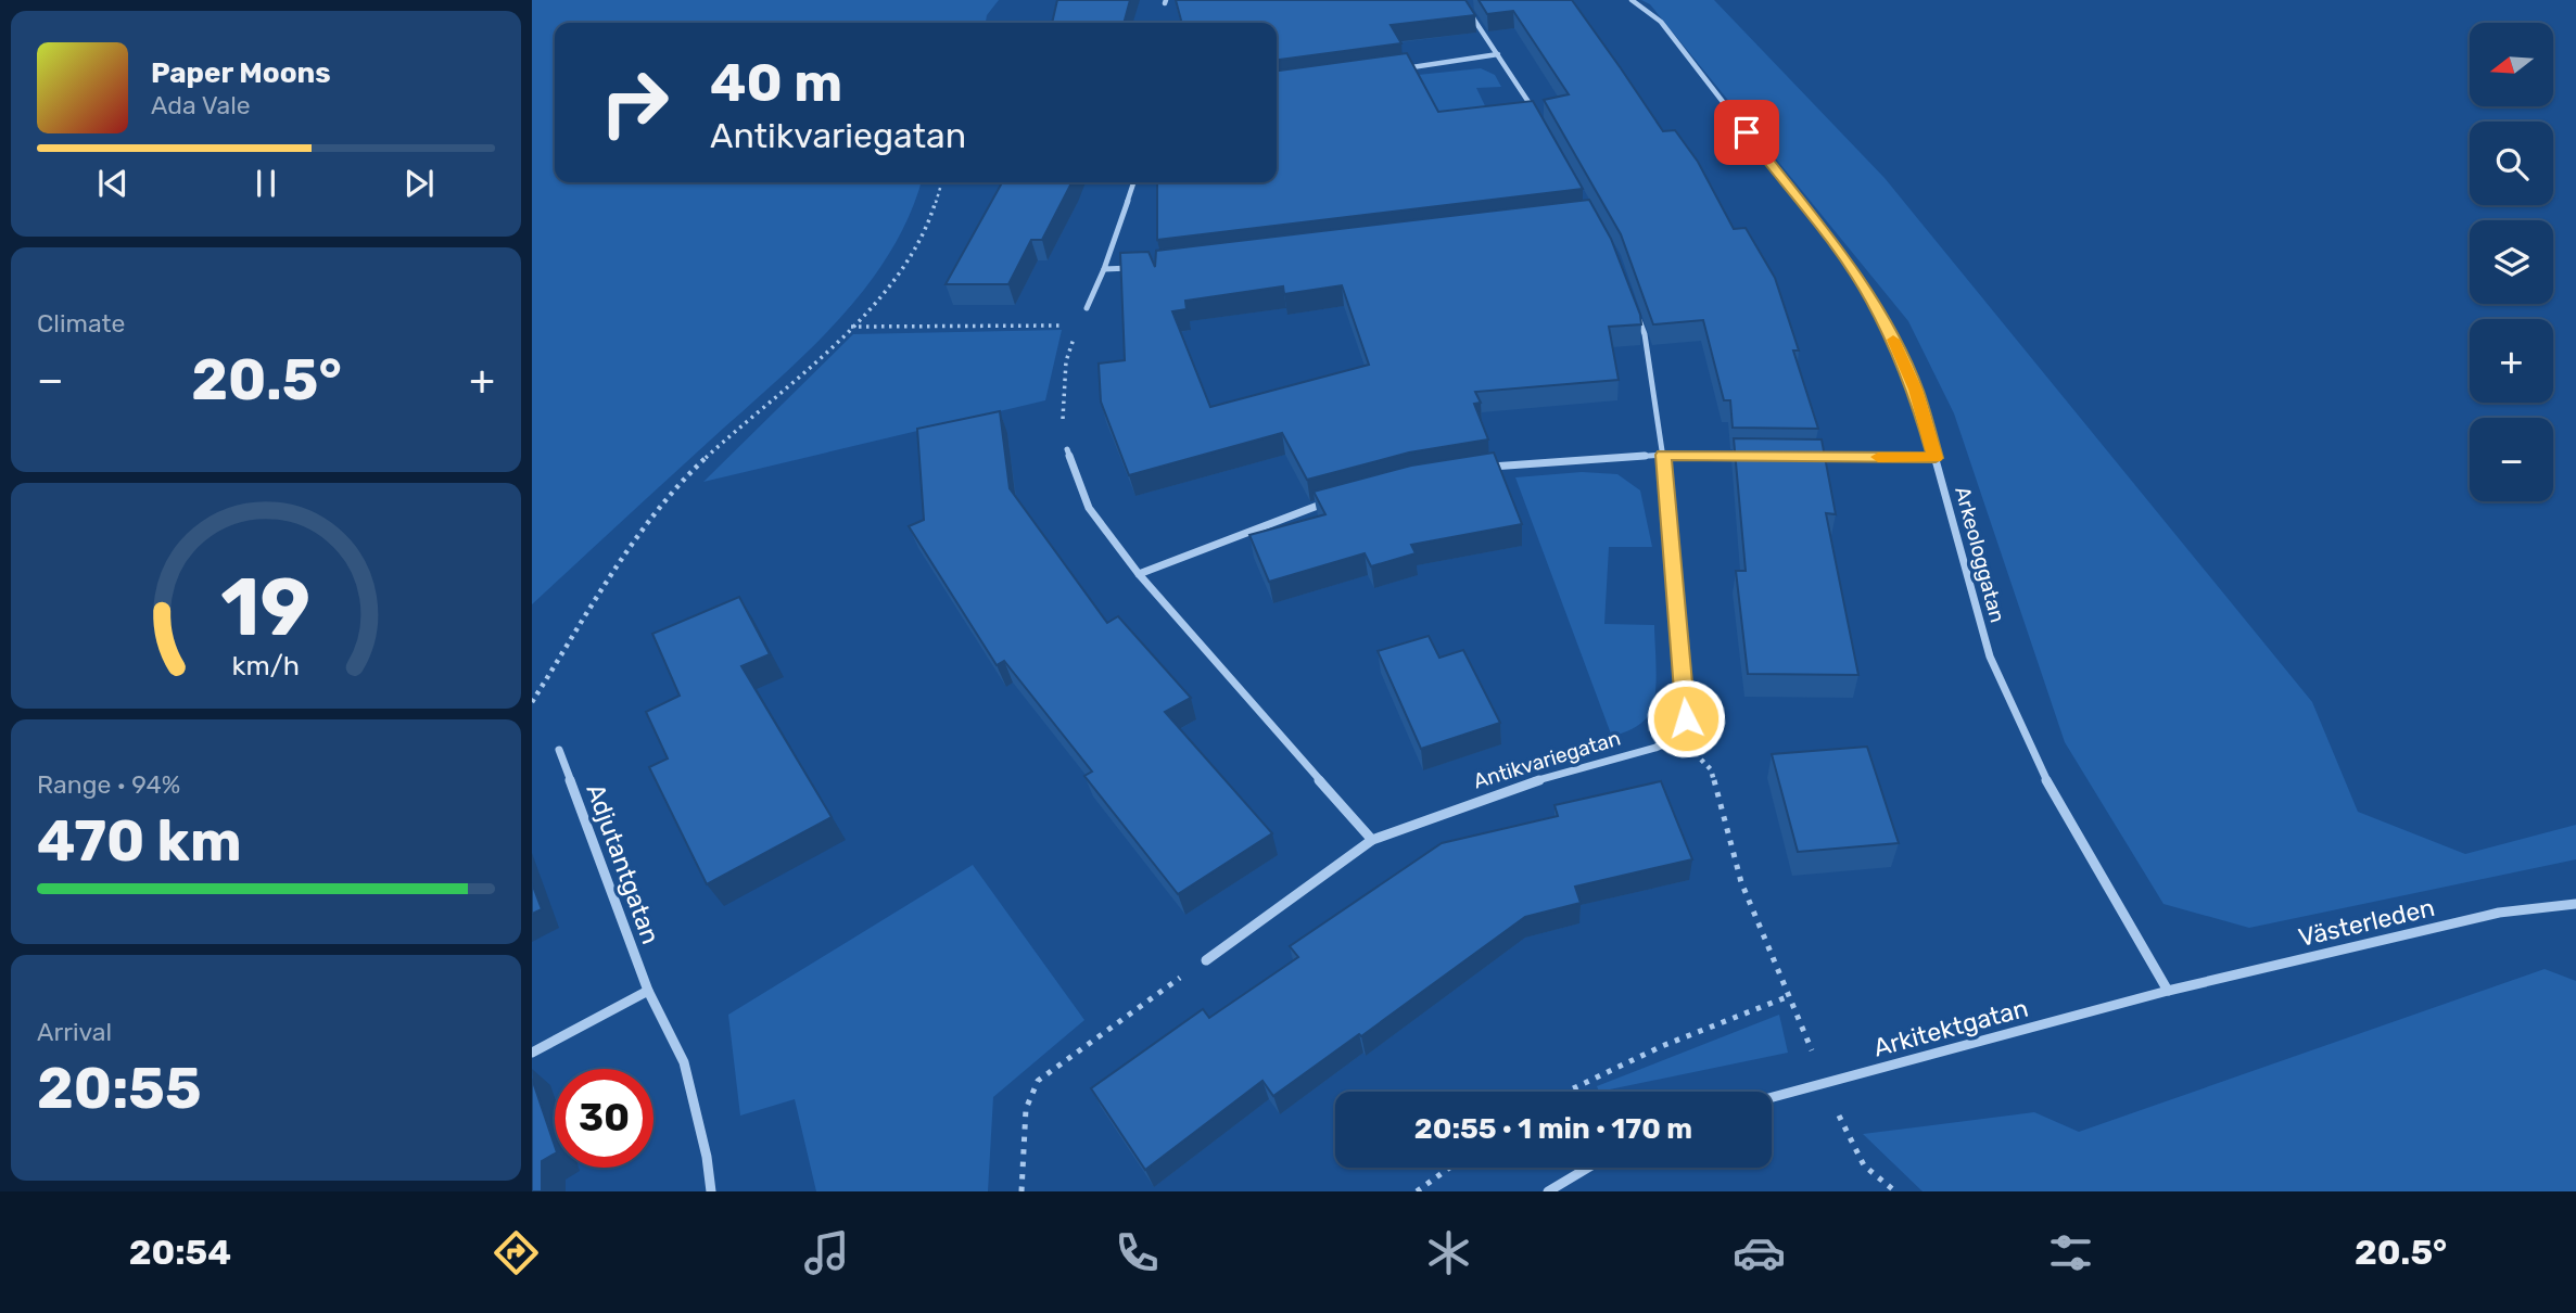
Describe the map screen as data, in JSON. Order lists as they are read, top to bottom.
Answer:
{
  "streets": {
    "street": [
      "Arkeologgatan",
      "Antikvariegatan",
      "Adjutantgatan",
      "Västerleden",
      "Arkitektgatan"
    ]
  },
  "crossings": [
    ["Arkeologgatan", "Västerleden"],
    ["Arkeologgatan", "Arkitektgatan"],
    ["Västerleden", "Arkitektgatan"]
  ],
  "north": "left",
  "page": {
    "map_buttons": ["+", "−"],
    "turn": ["40 m", "Antikvariegatan"],
    "song": ["Paper Moons", "Ada Vale"],
    "tile": [
      "Climate",
      ["Range · 94%", "470 km"],
      ["Arrival", "20:55"]
    ],
    "heat": ["−", "20.5°", "+"],
    "limit": "30",
    "trip": "20:55 · 1 min · 170 m",
    "tabs": ["20:54", "20.5°"],
    "gauge": ["19", "km/h"]
  }
}
